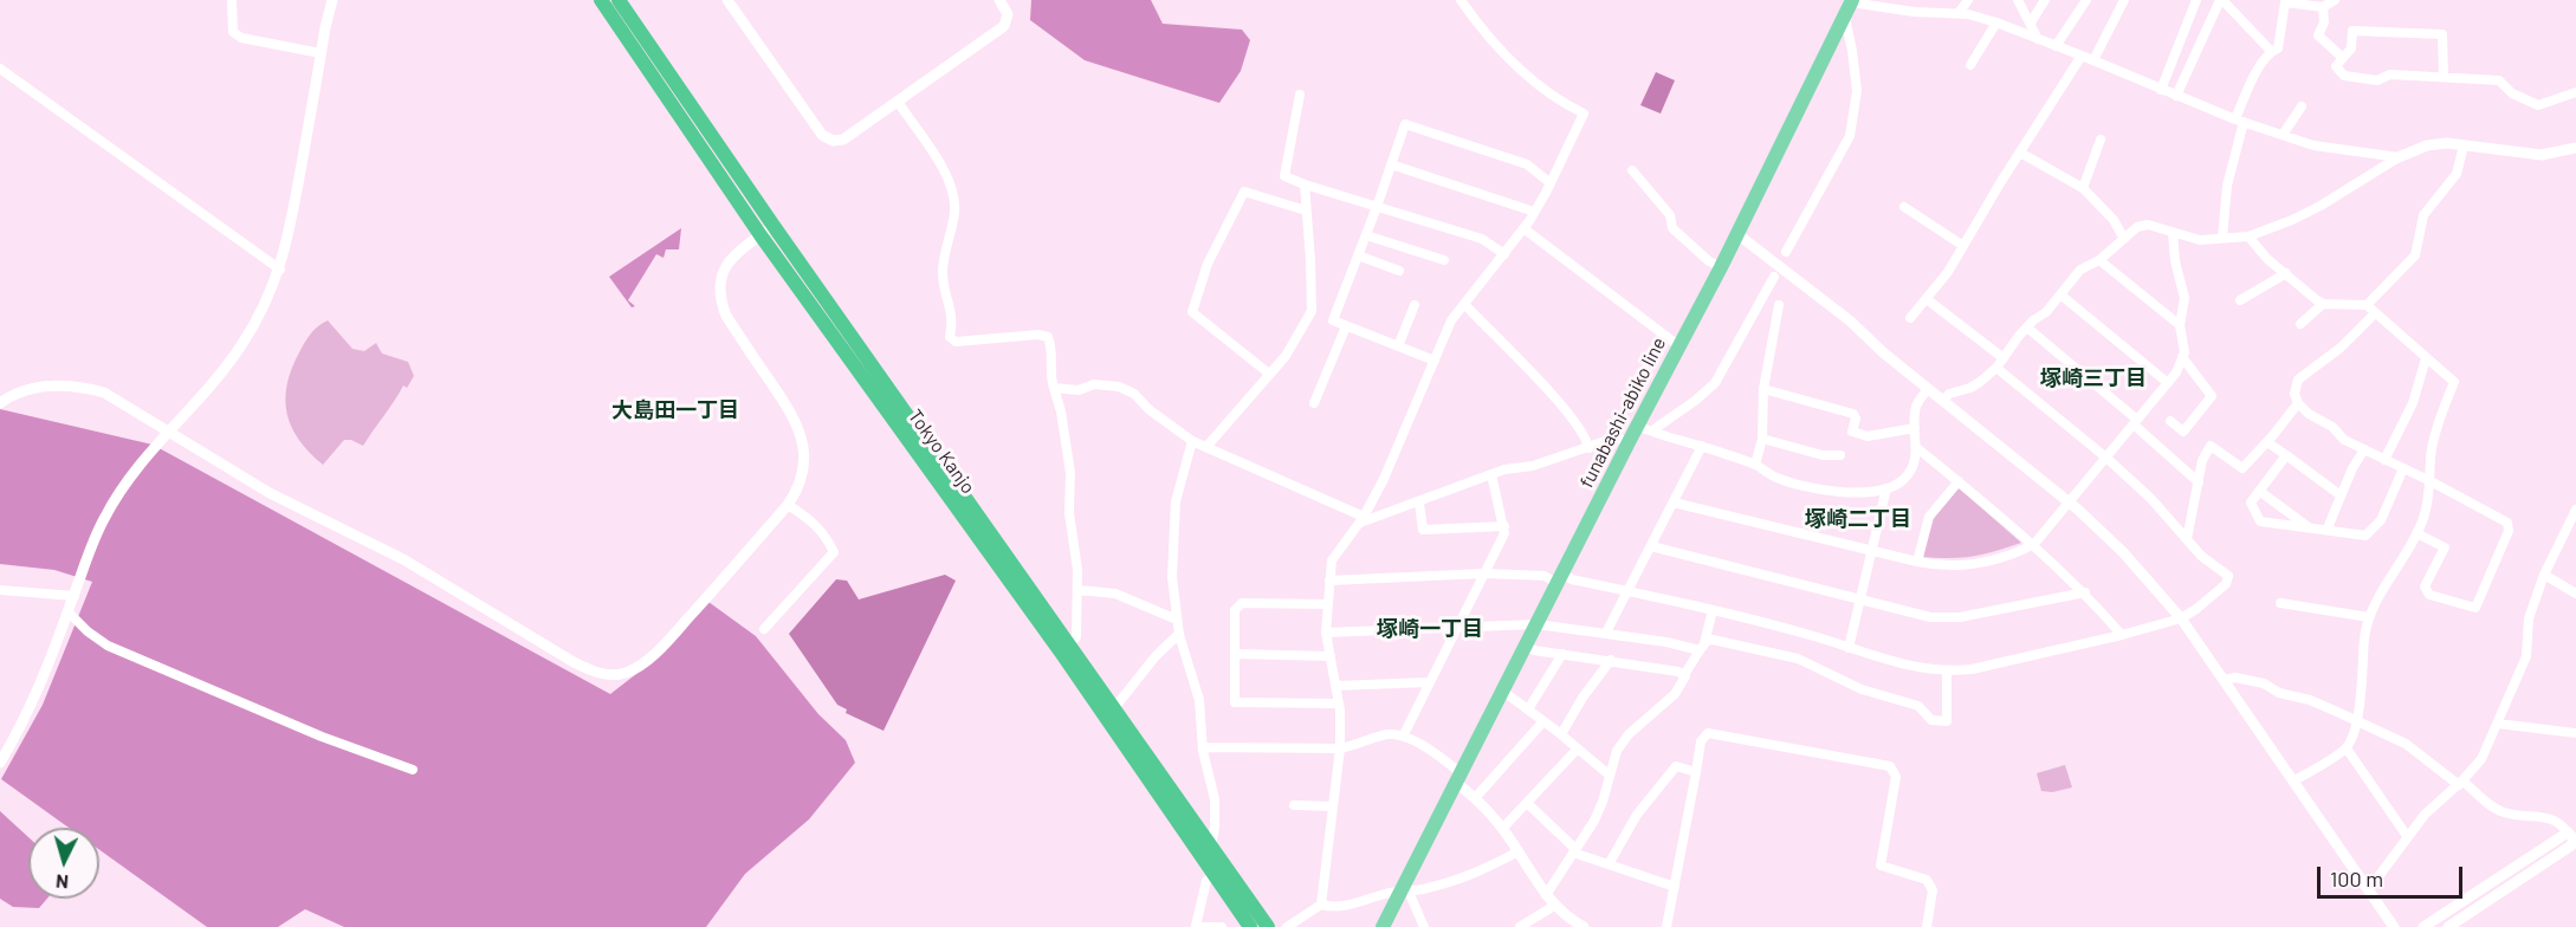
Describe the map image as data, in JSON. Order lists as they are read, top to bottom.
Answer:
{
  "streets": {
    "highway": ["Tokyo Kanjo"],
    "main road": ["funabashi-abiko line"]
  },
  "districts": [
    "塚崎三丁目",
    "大島田一丁目",
    "塚崎二丁目",
    "塚崎一丁目"
  ],
  "scale_bar": "100 m",
  "north": "bottom"
}
